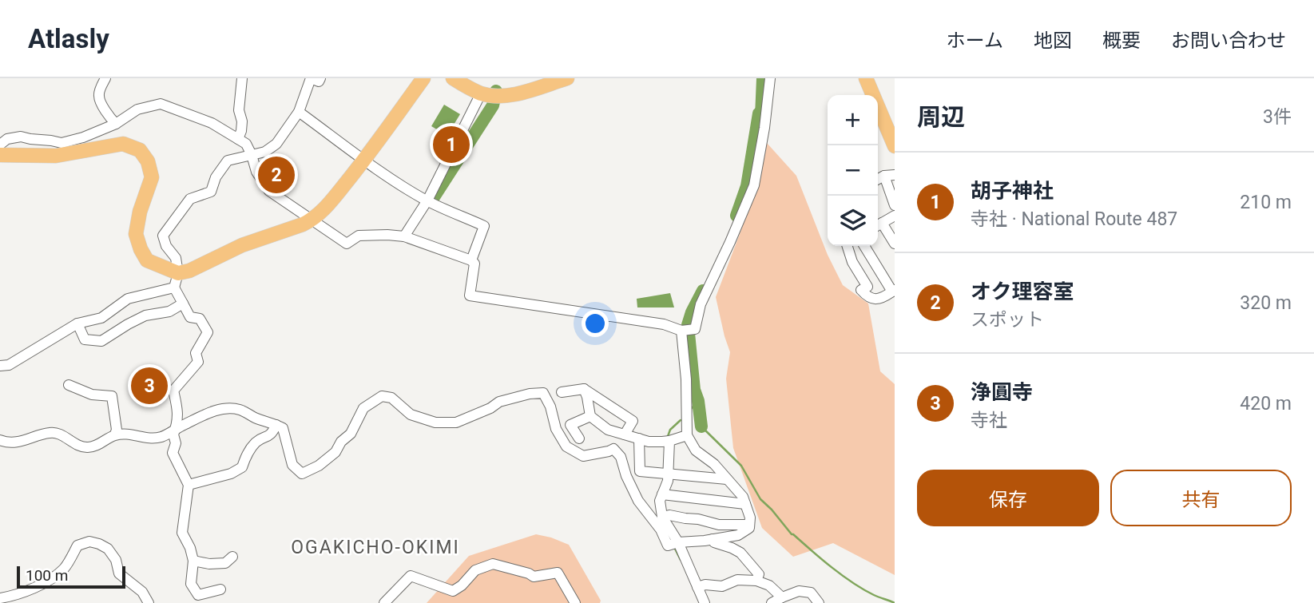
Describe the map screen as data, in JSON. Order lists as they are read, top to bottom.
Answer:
{
  "districts": ["OGAKICHO-OKIMI"],
  "scale_bar": "100 m",
  "page": {
    "header": "Atlasly",
    "nav": [
      "ホーム",
      "地図",
      "概要",
      "お問い合わせ"
    ],
    "heading": ["周辺", "3件"],
    "map_buttons": ["+", "−"],
    "pins": ["1", "2", "3"],
    "list": [
      {
        "mark": "1",
        "name": "胡子神社",
        "note": "寺社 · National Route 487",
        "value": "210 m"
      },
      {
        "mark": "2",
        "name": "オク理容室",
        "note": "スポット",
        "value": "320 m"
      },
      {
        "mark": "3",
        "name": "浄圓寺",
        "note": "寺社",
        "value": "420 m"
      }
    ],
    "buttons": ["保存", "共有"],
    "scale": "100 m"
  }
}
